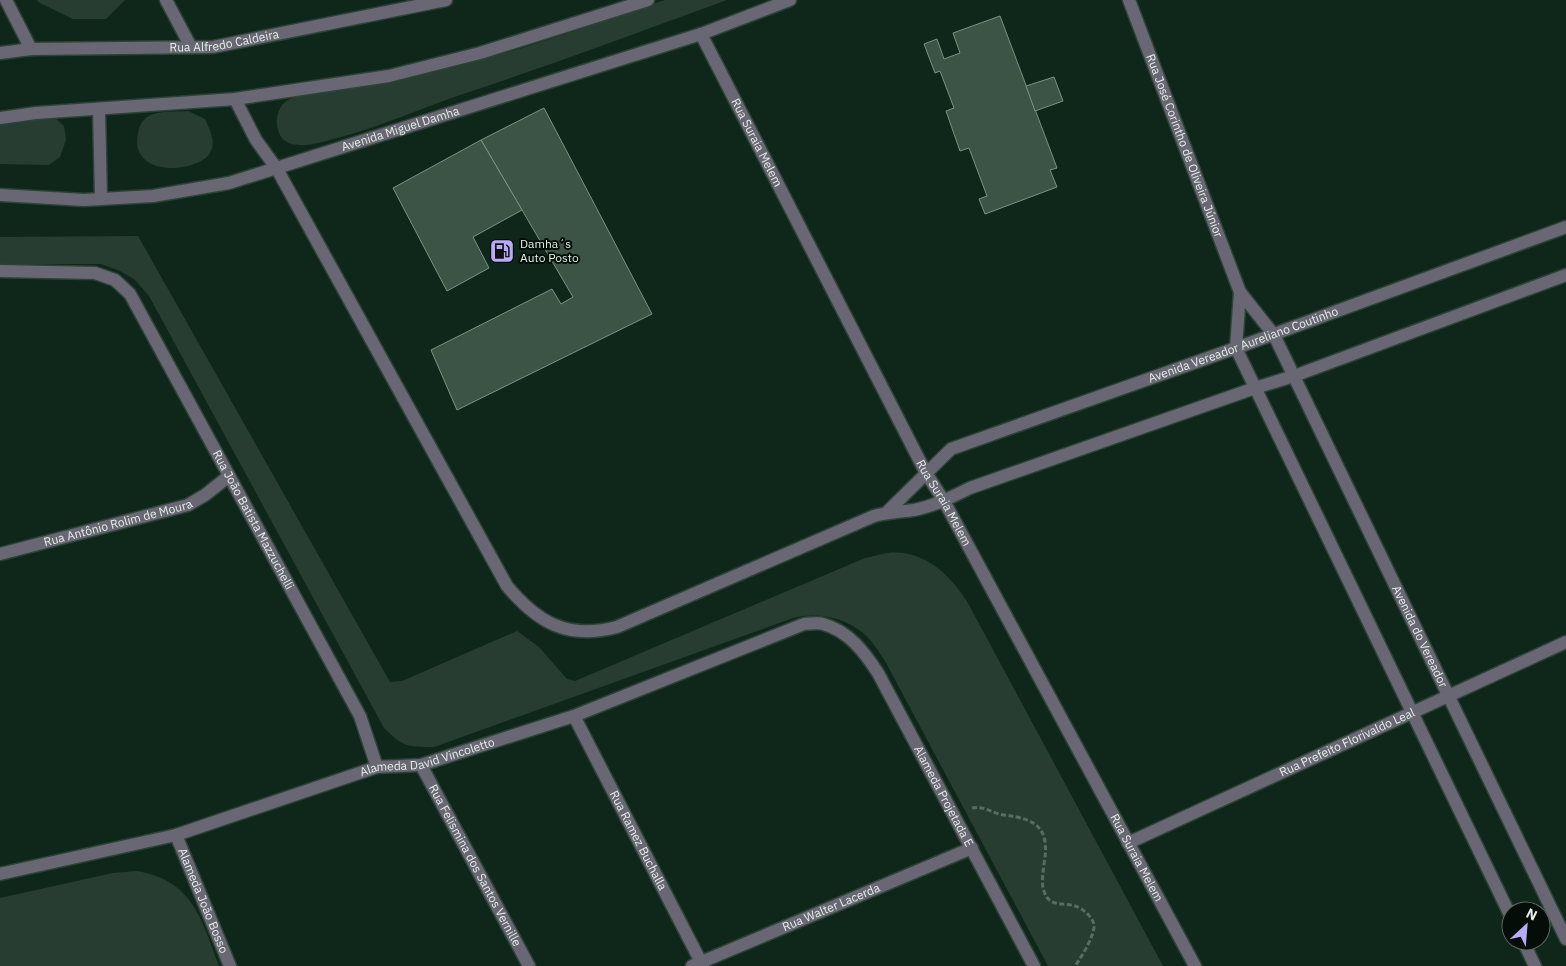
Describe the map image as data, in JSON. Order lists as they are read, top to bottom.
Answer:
{
  "streets": {
    "street": [
      "Rua Alfredo Caldeira",
      "Avenida Miguel Damha",
      "Rua Suraia Melem",
      "Rua José Corintho de Oliveira Júnior",
      "Avenida Vereador Aureliano Coutinho",
      "Rua João Batista Mazzuchelli",
      "Rua Antônio Rolim de Moura",
      "Avenida do Vereador",
      "Rua Prefeito Florivaldo Leal",
      "Alameda David Vincoletto",
      "Alameda Projetada E",
      "Rua Ramez Buchalla",
      "Rua Felismina dos Santos Vernille",
      "Alameda João Bosso",
      "Rua Walter Lacerda"
    ]
  },
  "crossings": [
    ["Avenida Miguel Damha", "Rua Suraia Melem"],
    ["Rua Suraia Melem", "Avenida Vereador Aureliano Coutinho"],
    ["Rua Suraia Melem", "Rua Prefeito Florivaldo Leal"],
    ["Rua José Corintho de Oliveira Júnior", "Avenida Vereador Aureliano Coutinho"],
    ["Rua José Corintho de Oliveira Júnior", "Avenida do Vereador"],
    ["Avenida Vereador Aureliano Coutinho", "Avenida do Vereador"],
    ["Rua João Batista Mazzuchelli", "Rua Antônio Rolim de Moura"],
    ["Rua João Batista Mazzuchelli", "Alameda David Vincoletto"],
    ["Avenida do Vereador", "Rua Prefeito Florivaldo Leal"],
    ["Alameda David Vincoletto", "Alameda Projetada E"],
    ["Alameda David Vincoletto", "Rua Ramez Buchalla"],
    ["Alameda David Vincoletto", "Rua Felismina dos Santos Vernille"],
    ["Alameda David Vincoletto", "Alameda João Bosso"],
    ["Alameda Projetada E", "Rua Walter Lacerda"],
    ["Rua Ramez Buchalla", "Rua Walter Lacerda"]
  ],
  "places": {
    "fuel station": ["Damha´s Auto Posto"]
  },
  "north": "top right"
}
